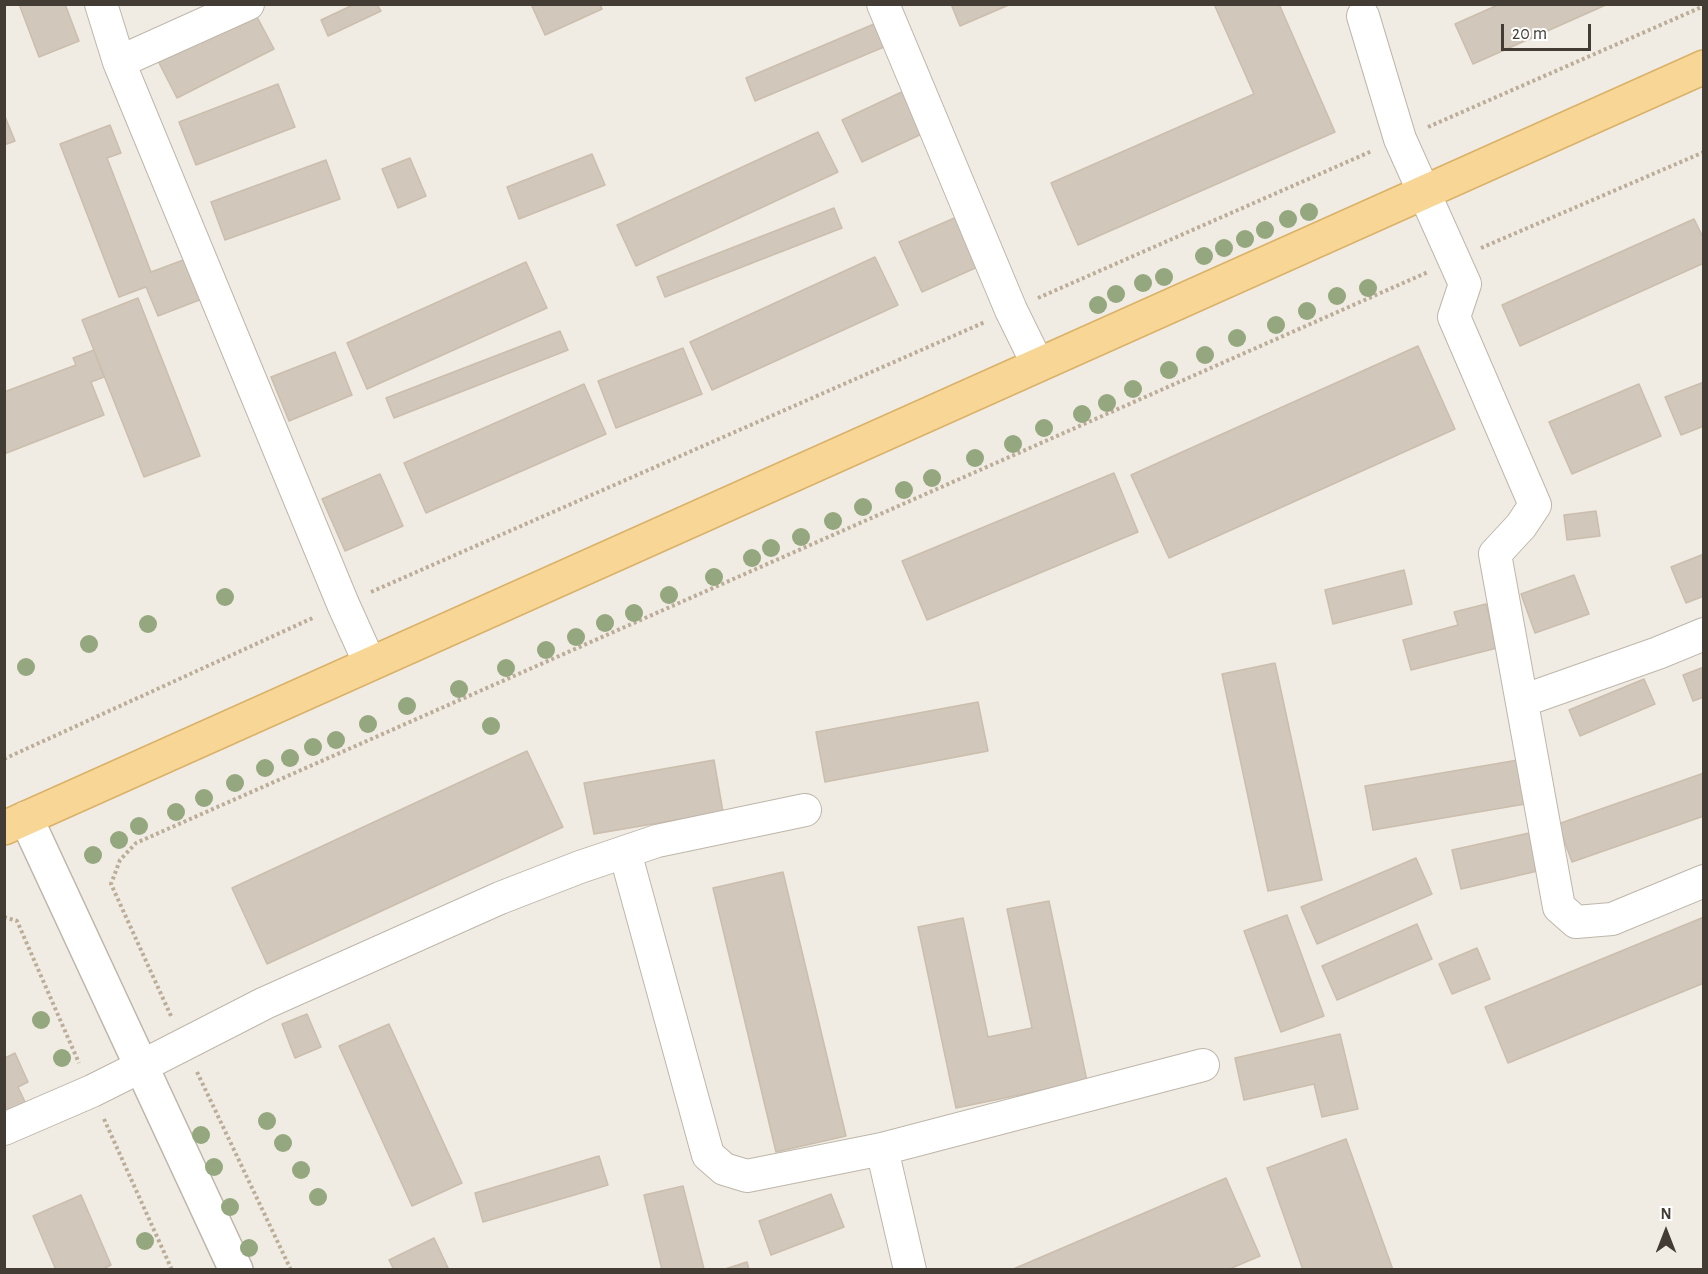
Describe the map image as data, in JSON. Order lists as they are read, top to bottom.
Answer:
{
  "scale_bar": "20 m",
  "north": "top"
}
